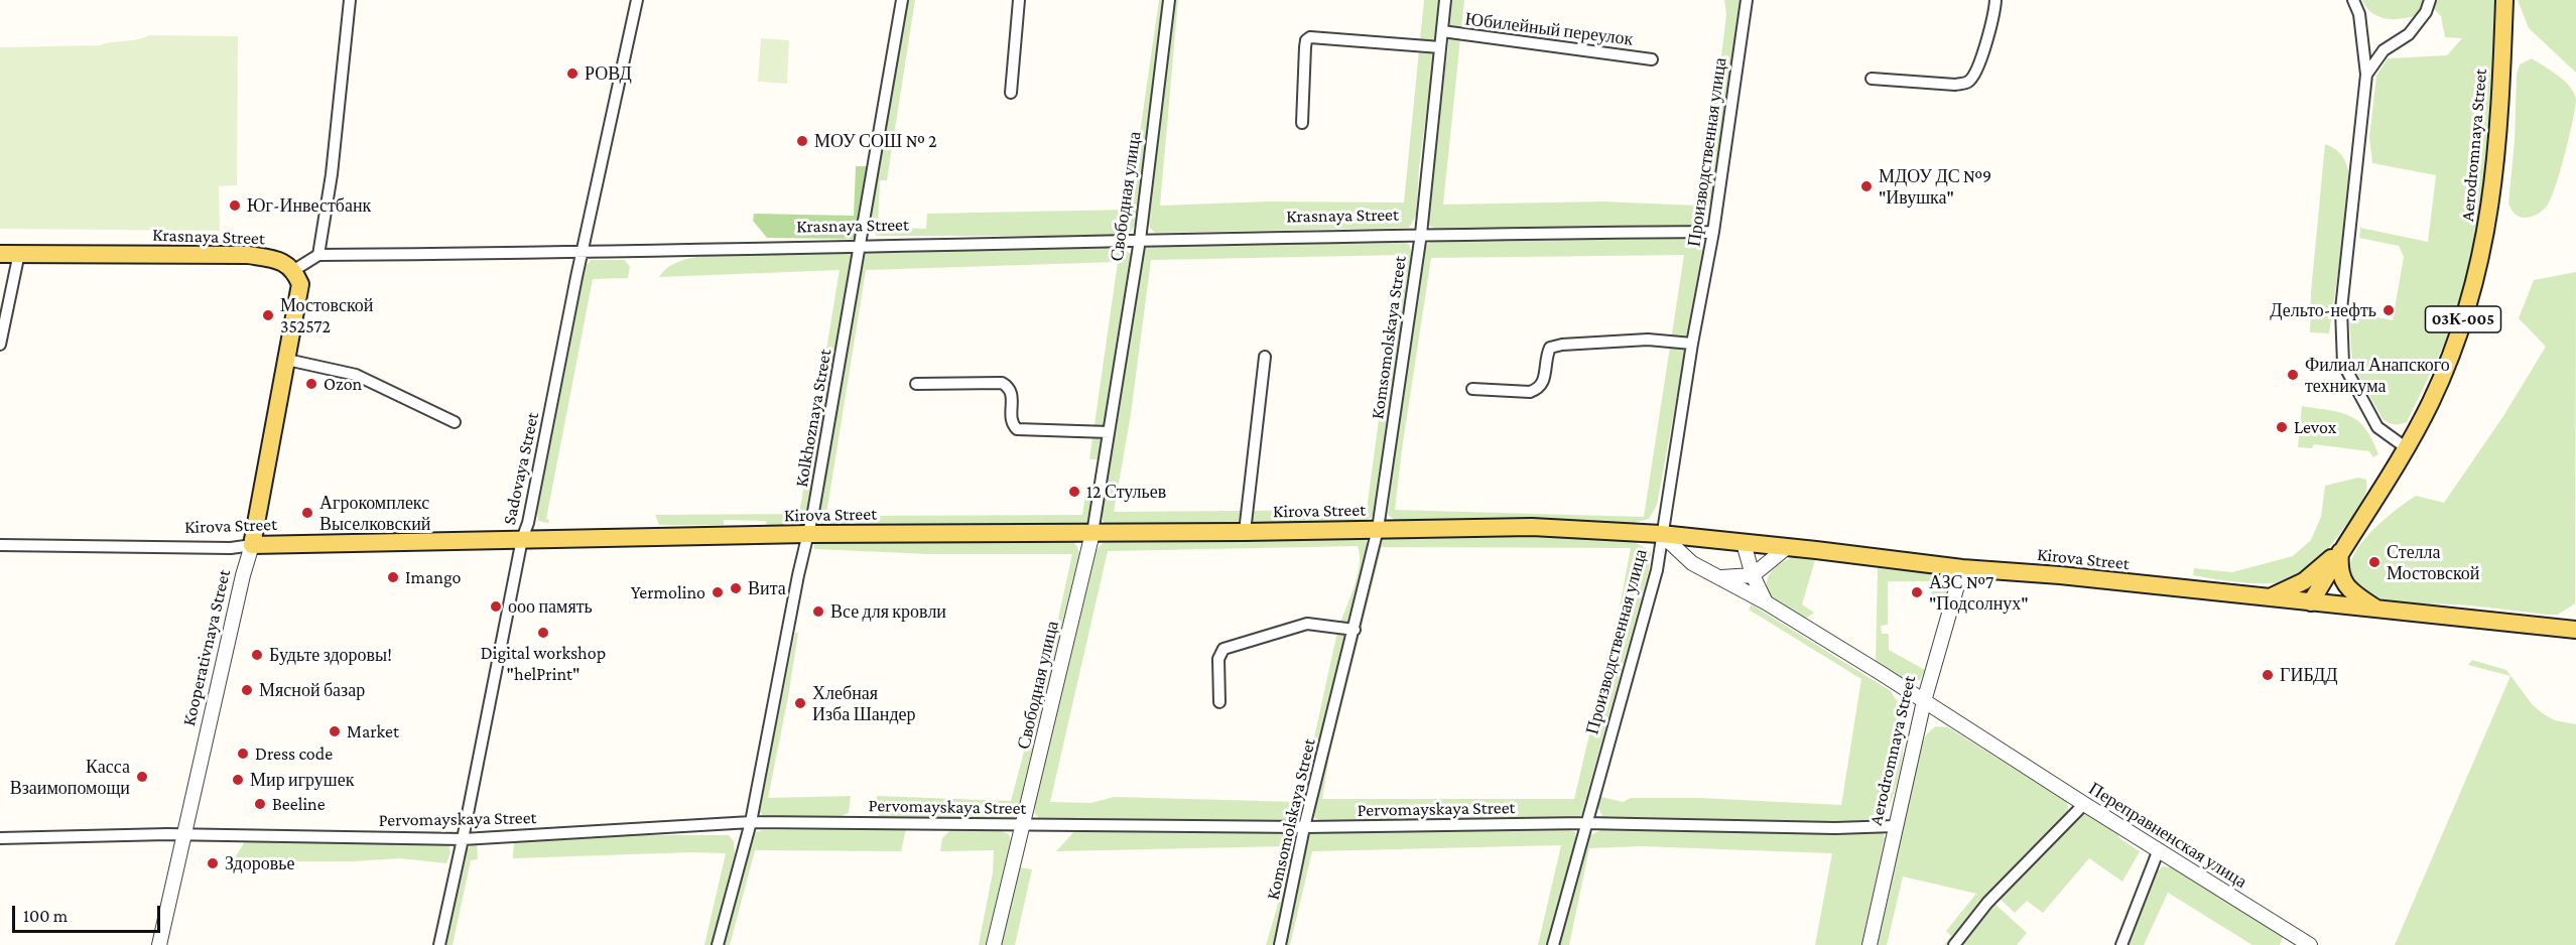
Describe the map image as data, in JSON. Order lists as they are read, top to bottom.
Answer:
{
  "streets": {
    "main road": [
      "Aerodromnaya Street",
      "Krasnaya Street",
      "03К-005",
      "Kirova Street",
      "Kooperativnaya Street"
    ],
    "street": [
      "Юбилейный переулок",
      "Производственная улица",
      "Свободная улица",
      "Komsomolskaya Street",
      "Kolkhoznaya Street",
      "Sadovaya Street",
      "Pervomayskaya Street",
      "Переправненская улица"
    ]
  },
  "crossings": [
    ["Юбилейный переулок", "Komsomolskaya Street"],
    ["Aerodromnaya Street", "Kirova Street"],
    ["Aerodromnaya Street", "Pervomayskaya Street"],
    ["Aerodromnaya Street", "Переправненская улица"],
    ["Производственная улица", "Krasnaya Street"],
    ["Производственная улица", "Kirova Street"],
    ["Производственная улица", "Pervomayskaya Street"],
    ["Свободная улица", "Krasnaya Street"],
    ["Свободная улица", "Kirova Street"],
    ["Свободная улица", "Pervomayskaya Street"],
    ["Krasnaya Street", "Komsomolskaya Street"],
    ["Krasnaya Street", "Kolkhoznaya Street"],
    ["Krasnaya Street", "Sadovaya Street"],
    ["Krasnaya Street", "Kooperativnaya Street"],
    ["Komsomolskaya Street", "Kirova Street"],
    ["Komsomolskaya Street", "Pervomayskaya Street"],
    ["Kolkhoznaya Street", "Kirova Street"],
    ["Kolkhoznaya Street", "Pervomayskaya Street"],
    ["Sadovaya Street", "Kirova Street"],
    ["Sadovaya Street", "Pervomayskaya Street"],
    ["Kirova Street", "Kooperativnaya Street"],
    ["Kooperativnaya Street", "Pervomayskaya Street"]
  ],
  "places": [
    "РОВД",
    "МОУ СОШ № 2",
    "МДОУ ДС №9 \"Ивушка\"",
    "Юг-Инвестбанк",
    "Дельто-нефть",
    "Мостовской 352572",
    "Филиал Анапского техникума",
    "Ozon",
    "Levox",
    "12 Стульев",
    "Агрокомплекс Выселковский",
    "Стелла Мостовской",
    "Imango",
    "Вита",
    "Yermolino",
    "АЗС №7 \"Подсолнух\"",
    "ооо память",
    "Все для кровли",
    "Digital workshop \"helPrint\"",
    "Будьте здоровы!",
    "ГИБДД",
    "Мясной базар",
    "Хлебная Изба Шандер",
    "Market",
    "Dress code",
    "Касса Взаимопомощи",
    "Мир игрушек",
    "Beeline",
    "Здоровье"
  ],
  "scale_bar": "100 m"
}
